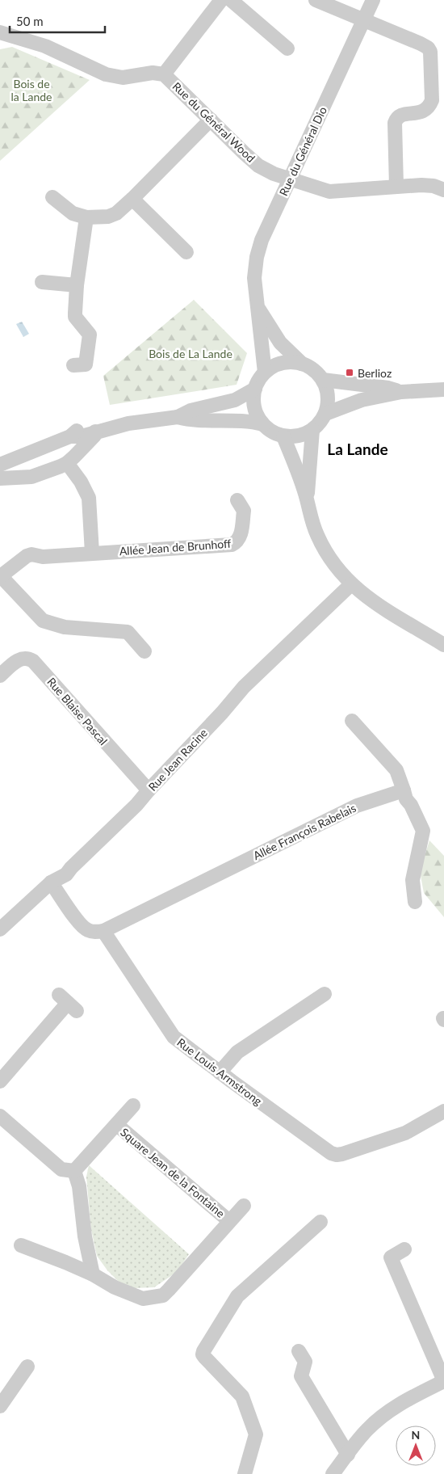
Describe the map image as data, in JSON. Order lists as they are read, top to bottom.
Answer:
{
  "streets": {
    "street": [
      "Rue du Général Wood",
      "Rue du Général Dio",
      "Allée Jean de Brunhoff",
      "Rue Blaise Pascal",
      "Rue Jean Racine",
      "Allée François Rabelais",
      "Rue Louis Armstrong",
      "Square Jean de la Fontaine"
    ]
  },
  "crossings": [
    ["Rue du Général Wood", "Rue du Général Dio"],
    ["Rue Blaise Pascal", "Rue Jean Racine"],
    ["Allée François Rabelais", "Rue Louis Armstrong"]
  ],
  "districts": ["La Lande"],
  "parks": ["Bois de la Lande", "Bois de La Lande"],
  "places": {
    "transit": ["Berlioz"]
  },
  "scale_bar": "50 m",
  "north": "top"
}
